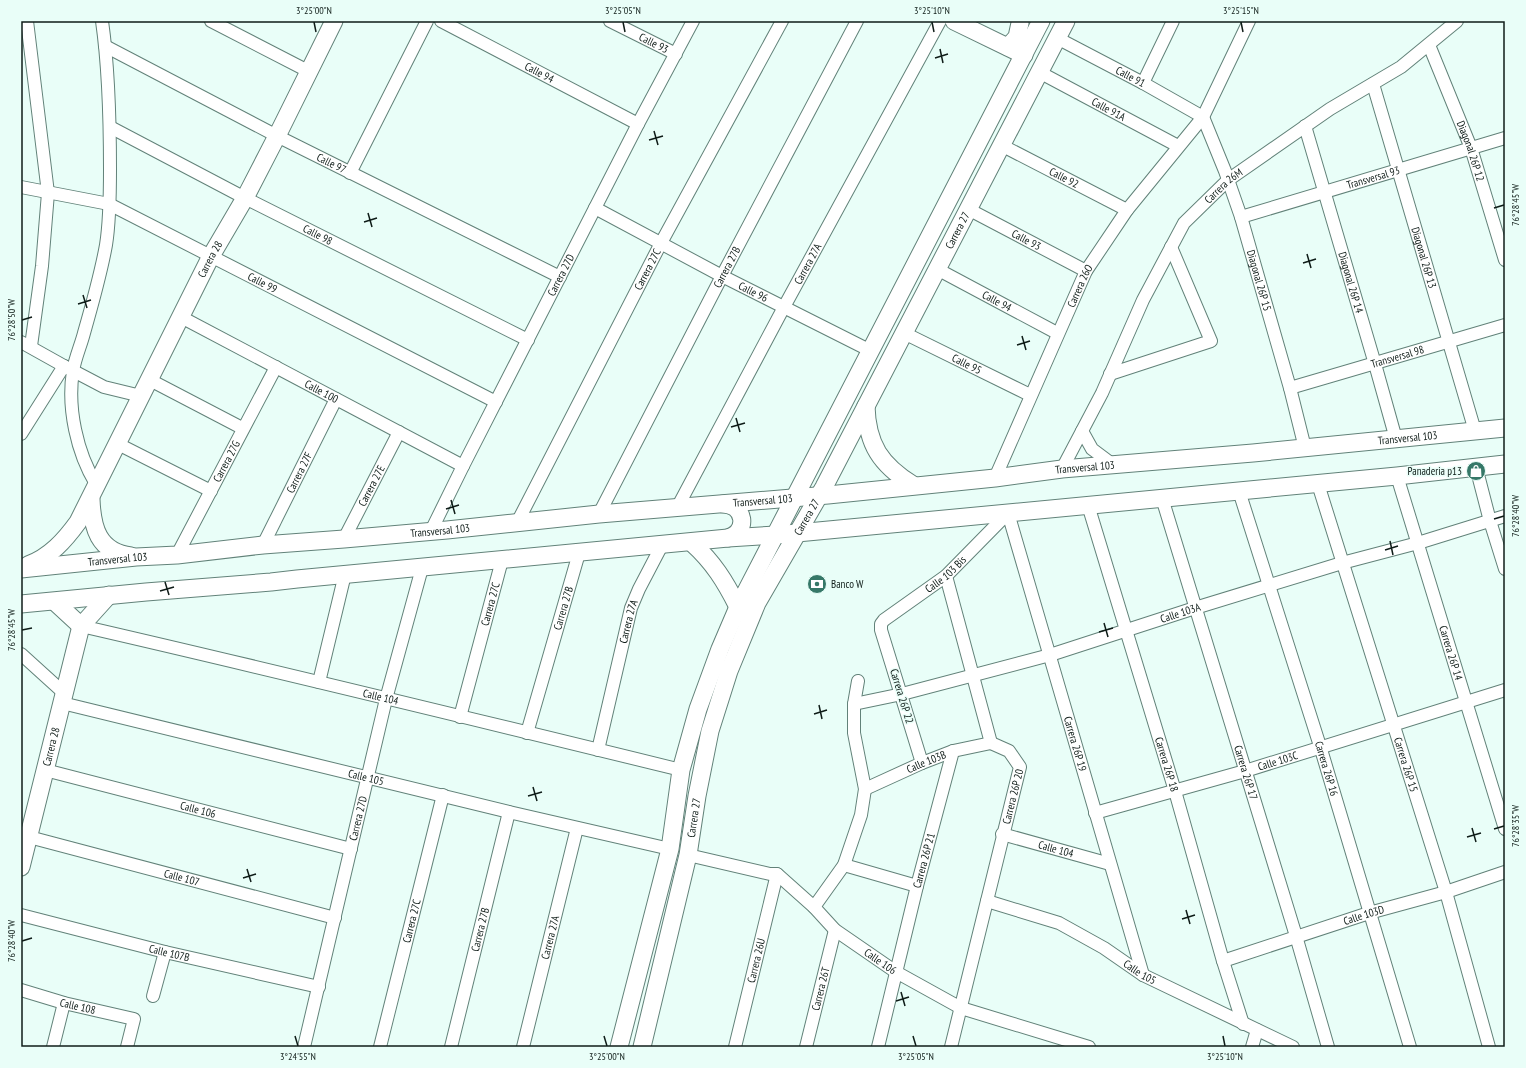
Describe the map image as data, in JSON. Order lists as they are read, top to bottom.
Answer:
{
  "streets": {
    "street": [
      "Calle 93",
      "Calle 94",
      "Calle 91",
      "Calle 91A",
      "Diagonal 26P 12",
      "Calle 97",
      "Transversal 93",
      "Calle 92",
      "Carrera 26M",
      "Carrera 27",
      "Calle 98",
      "Diagonal 26P 13",
      "Carrera 28",
      "Carrera 27A",
      "Carrera 27B",
      "Carrera 27C",
      "Carrera 27D",
      "Diagonal 26P 15",
      "Diagonal 26P 14",
      "Calle 99",
      "Carrera 26O",
      "Calle 96",
      "Transversal 98",
      "Calle 95",
      "Calle 100",
      "Transversal 103",
      "Carrera 27G",
      "Carrera 27F",
      "Carrera 27E",
      "Calle 103 Bis",
      "Calle 103A",
      "Carrera 26P 14",
      "Carrera 26P 22",
      "Calle 104",
      "Carrera 26P 19",
      "Calle 103C",
      "Calle 103B",
      "Carrera 26P 18",
      "Carrera 26P 15",
      "Carrera 26P 16",
      "Carrera 26P 17",
      "Calle 105",
      "Carrera 26P 20",
      "Calle 106",
      "Carrera 26P 21",
      "Calle 107",
      "Calle 103D",
      "Calle 107B",
      "Carrera 26U",
      "Carrera 26T",
      "Calle 108"
    ]
  },
  "crossings": [
    ["Calle 93", "Carrera 27"],
    ["Calle 93", "Carrera 27D"],
    ["Calle 93", "Carrera 26O"],
    ["Calle 94", "Carrera 27"],
    ["Calle 94", "Carrera 27D"],
    ["Calle 94", "Carrera 26O"],
    ["Calle 91", "Carrera 27"],
    ["Calle 91", "Diagonal 26P 15"],
    ["Calle 91", "Carrera 26O"],
    ["Calle 91A", "Carrera 27"],
    ["Calle 91A", "Carrera 26O"],
    ["Diagonal 26P 12", "Transversal 93"],
    ["Diagonal 26P 12", "Carrera 26M"],
    ["Calle 97", "Carrera 28"],
    ["Calle 97", "Carrera 27D"],
    ["Transversal 93", "Diagonal 26P 13"],
    ["Transversal 93", "Diagonal 26P 15"],
    ["Transversal 93", "Diagonal 26P 14"],
    ["Calle 92", "Carrera 27"],
    ["Calle 92", "Carrera 26O"],
    ["Carrera 26M", "Diagonal 26P 13"],
    ["Carrera 26M", "Diagonal 26P 15"],
    ["Carrera 26M", "Diagonal 26P 14"],
    ["Carrera 26M", "Transversal 103"],
    ["Carrera 27", "Calle 96"],
    ["Carrera 27", "Calle 95"],
    ["Carrera 27", "Transversal 103"],
    ["Carrera 27", "Calle 104"],
    ["Carrera 27", "Calle 105"],
    ["Calle 98", "Carrera 28"],
    ["Calle 98", "Carrera 27D"],
    ["Diagonal 26P 13", "Transversal 98"],
    ["Diagonal 26P 13", "Transversal 103"],
    ["Carrera 28", "Calle 99"],
    ["Carrera 28", "Calle 100"],
    ["Carrera 28", "Transversal 103"],
    ["Carrera 28", "Calle 104"],
    ["Carrera 28", "Calle 105"],
    ["Carrera 28", "Calle 106"],
    ["Carrera 28", "Calle 107"],
    ["Carrera 27A", "Calle 96"],
    ["Carrera 27A", "Transversal 103"],
    ["Carrera 27A", "Calle 104"],
    ["Carrera 27A", "Calle 105"],
    ["Carrera 27B", "Calle 96"],
    ["Carrera 27B", "Transversal 103"],
    ["Carrera 27B", "Calle 104"],
    ["Carrera 27B", "Calle 105"],
    ["Carrera 27C", "Calle 96"],
    ["Carrera 27C", "Transversal 103"],
    ["Carrera 27C", "Calle 104"],
    ["Carrera 27C", "Calle 105"],
    ["Carrera 27D", "Calle 99"],
    ["Carrera 27D", "Calle 96"],
    ["Carrera 27D", "Calle 100"],
    ["Carrera 27D", "Transversal 103"],
    ["Carrera 27D", "Calle 104"],
    ["Carrera 27D", "Calle 105"],
    ["Carrera 27D", "Calle 106"],
    ["Carrera 27D", "Calle 107"],
    ["Carrera 27D", "Calle 107B"],
    ["Diagonal 26P 15", "Carrera 26O"],
    ["Diagonal 26P 15", "Transversal 98"],
    ["Diagonal 26P 15", "Transversal 103"],
    ["Diagonal 26P 14", "Transversal 98"],
    ["Diagonal 26P 14", "Transversal 103"],
    ["Carrera 26O", "Calle 95"],
    ["Carrera 26O", "Transversal 103"],
    ["Calle 100", "Carrera 27G"],
    ["Calle 100", "Carrera 27F"],
    ["Calle 100", "Carrera 27E"],
    ["Transversal 103", "Carrera 27G"],
    ["Transversal 103", "Carrera 27F"],
    ["Transversal 103", "Carrera 27E"],
    ["Calle 103 Bis", "Carrera 26P 22"],
    ["Calle 103 Bis", "Carrera 26P 19"],
    ["Calle 103A", "Carrera 26P 14"],
    ["Calle 103A", "Carrera 26P 22"],
    ["Calle 103A", "Carrera 26P 19"],
    ["Calle 103A", "Carrera 26P 18"],
    ["Calle 103A", "Carrera 26P 15"],
    ["Calle 103A", "Carrera 26P 16"],
    ["Calle 103A", "Carrera 26P 17"],
    ["Carrera 26P 14", "Calle 103C"],
    ["Carrera 26P 22", "Calle 103B"],
    ["Calle 104", "Carrera 26P 19"],
    ["Calle 104", "Carrera 26P 20"],
    ["Carrera 26P 19", "Calle 103C"],
    ["Carrera 26P 19", "Calle 105"],
    ["Calle 103C", "Carrera 26P 18"],
    ["Calle 103C", "Carrera 26P 15"],
    ["Calle 103C", "Carrera 26P 16"],
    ["Calle 103C", "Carrera 26P 17"],
    ["Calle 103B", "Carrera 26P 20"],
    ["Calle 103B", "Carrera 26P 21"],
    ["Carrera 26P 18", "Calle 105"],
    ["Carrera 26P 18", "Calle 103D"],
    ["Carrera 26P 15", "Calle 103D"],
    ["Carrera 26P 16", "Calle 103D"],
    ["Carrera 26P 17", "Calle 103D"],
    ["Calle 105", "Carrera 26P 20"],
    ["Carrera 26P 20", "Calle 106"],
    ["Calle 106", "Carrera 26P 21"],
    ["Calle 106", "Carrera 26U"],
    ["Calle 106", "Carrera 26T"]
  ],
  "places": {
    "shop": ["Panaderia p13"],
    "bank": ["Banco W"]
  },
  "coordinates": [
    "3°25'00\"N",
    "3°25'05\"N",
    "3°25'10\"N",
    "3°25'15\"N",
    "76°28'45\"W",
    "76°28'50\"W",
    "76°28'40\"W",
    "76°28'35\"W",
    "3°24'55\"N"
  ]
}
